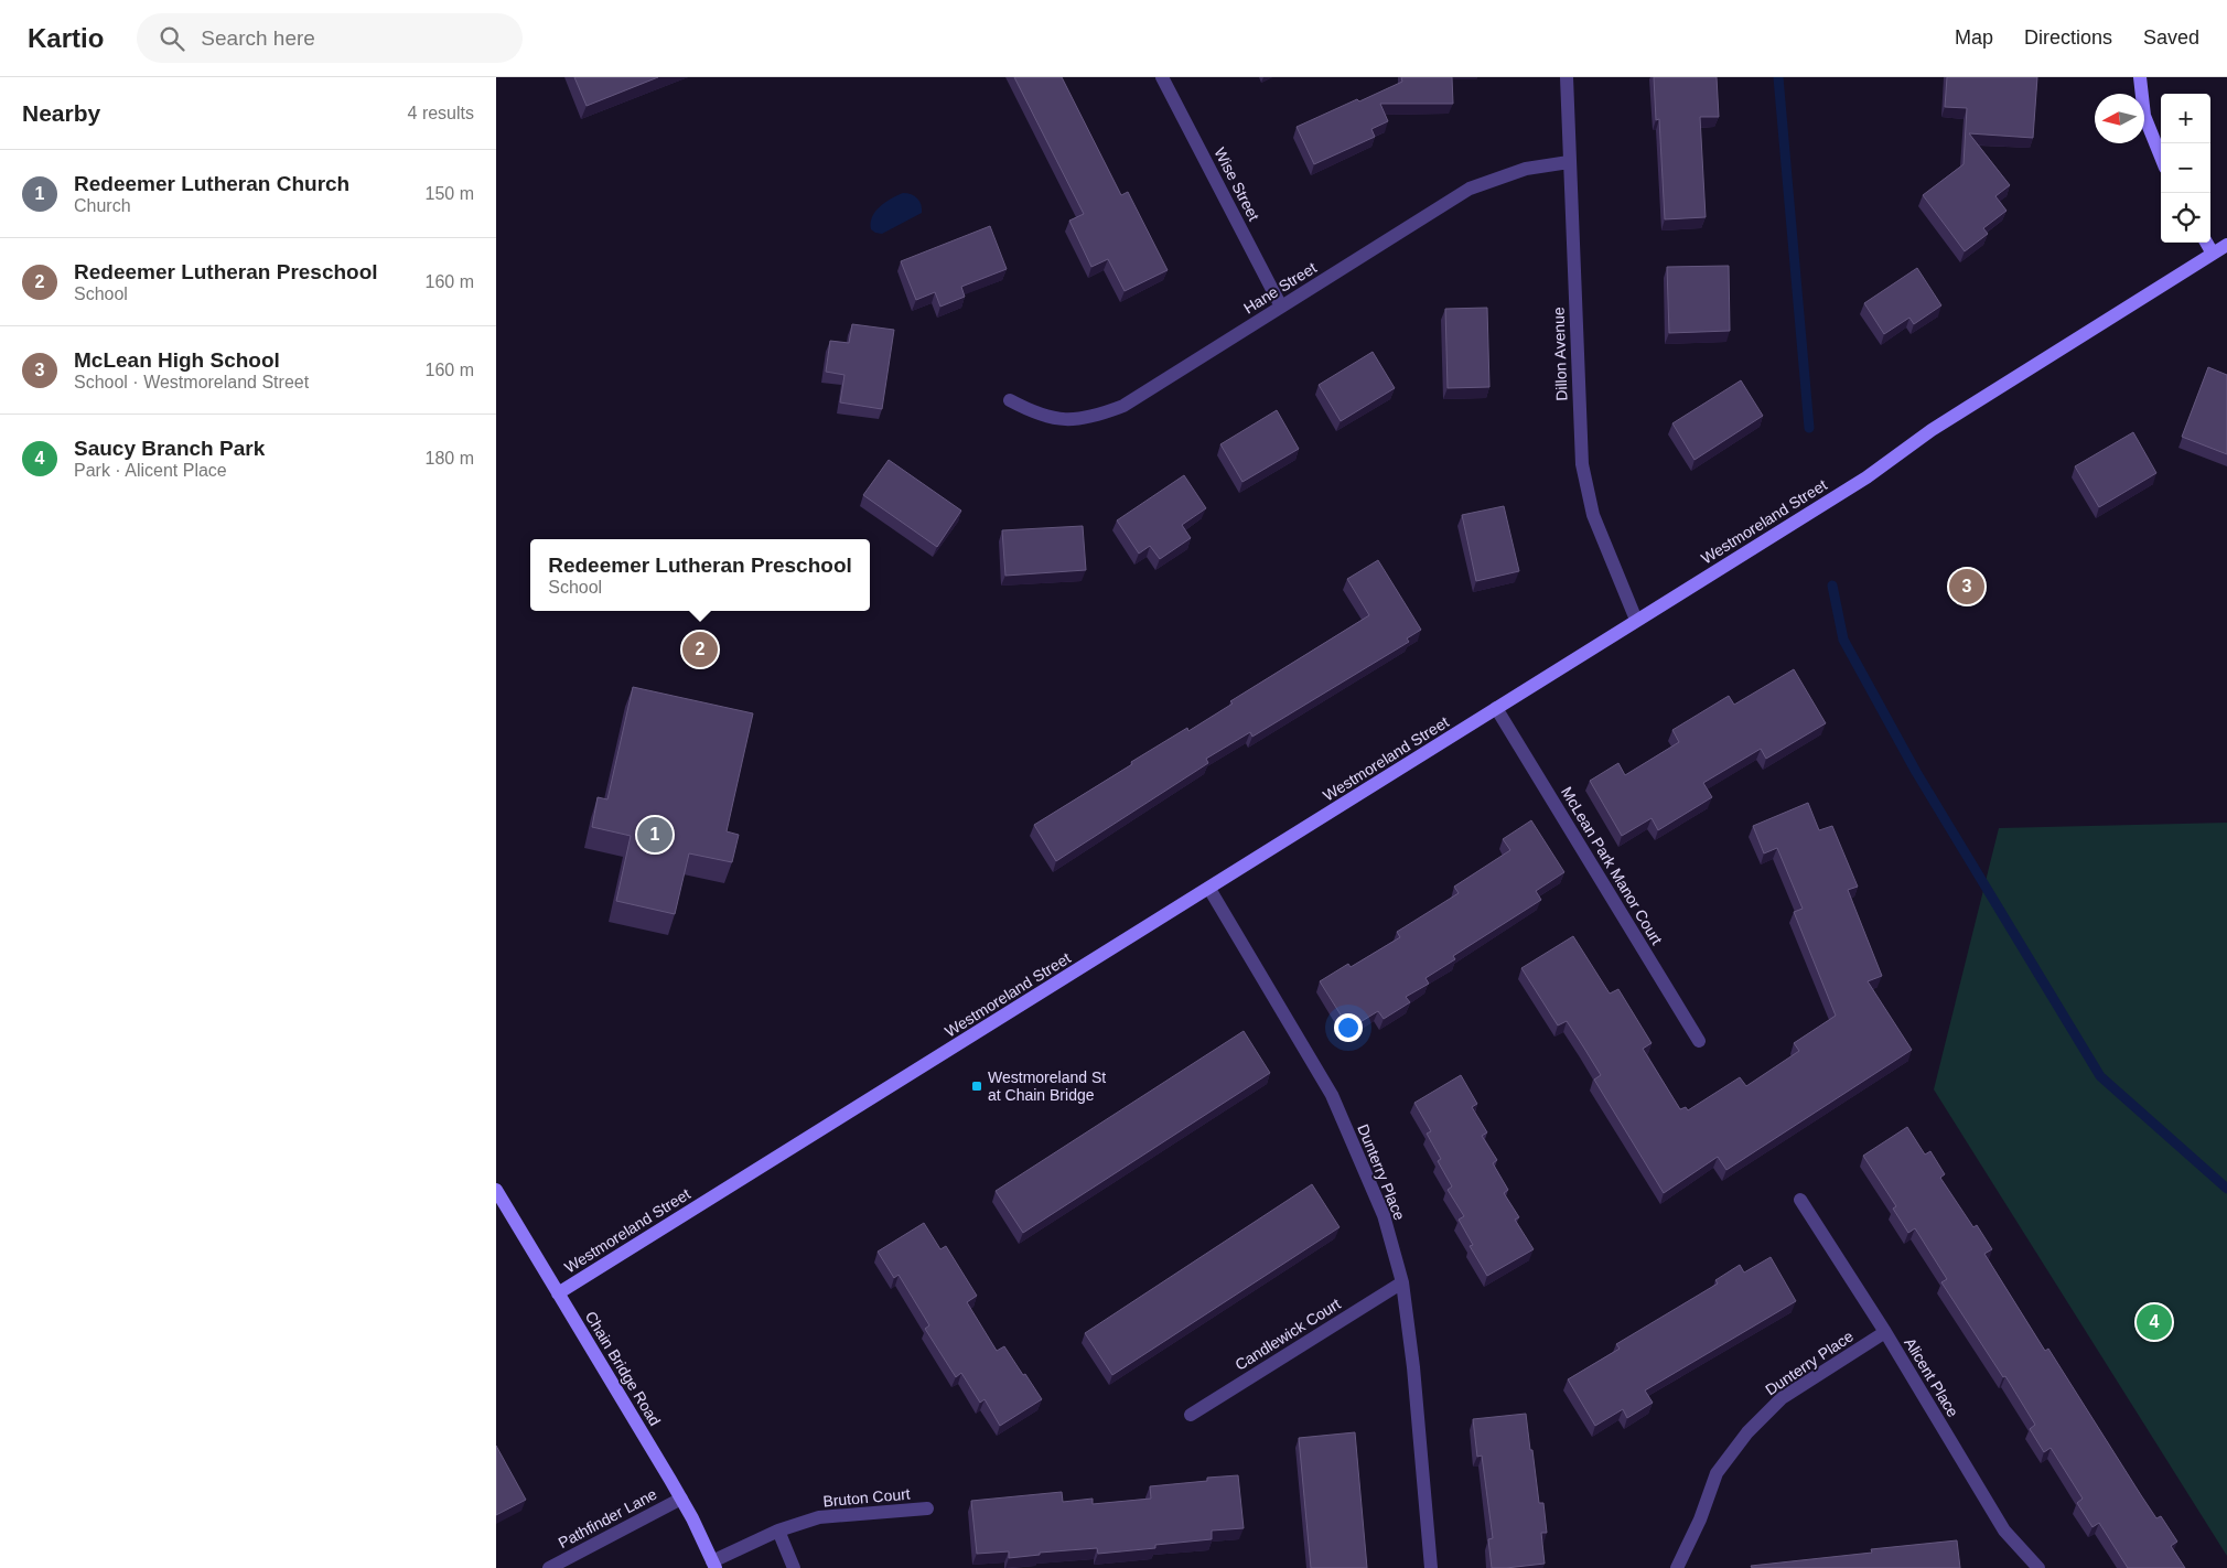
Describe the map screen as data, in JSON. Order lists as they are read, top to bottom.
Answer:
{
  "streets": {
    "main road": ["Westmoreland Street", "Chain Bridge Road"],
    "street": [
      "Wise Street",
      "Hane Street",
      "Dillon Avenue",
      "McLean Park Manor Court",
      "Dunterry Place",
      "Candlewick Court",
      "Alicent Place",
      "Bruton Court",
      "Pathfinder Lane"
    ]
  },
  "crossings": [
    ["Wise Street", "Hane Street"],
    ["Hane Street", "Dillon Avenue"],
    ["Dillon Avenue", "Westmoreland Street"],
    ["Westmoreland Street", "McLean Park Manor Court"],
    ["Westmoreland Street", "Dunterry Place"],
    ["Westmoreland Street", "Chain Bridge Road"],
    ["Dunterry Place", "Candlewick Court"],
    ["Dunterry Place", "Alicent Place"],
    ["Chain Bridge Road", "Bruton Court"],
    ["Chain Bridge Road", "Pathfinder Lane"]
  ],
  "places": {
    "transit": ["Westmoreland St at Chain Bridge"]
  },
  "north": "left",
  "page": {
    "header": "Kartio",
    "search": "Search here",
    "nav": ["Map", "Directions", "Saved"],
    "heading": ["Nearby", "4 results"],
    "map_buttons": ["+", "−"],
    "list": [
      {
        "mark": "1",
        "name": "Redeemer Lutheran Church",
        "note": "Church",
        "value": "150 m"
      },
      {
        "mark": "2",
        "name": "Redeemer Lutheran Preschool",
        "note": "School",
        "value": "160 m"
      },
      {
        "mark": "3",
        "name": "McLean High School",
        "note": "School · Westmoreland Street",
        "value": "160 m"
      },
      {
        "mark": "4",
        "name": "Saucy Branch Park",
        "note": "Park · Alicent Place",
        "value": "180 m"
      }
    ],
    "popup": ["Redeemer Lutheran Preschool", "School"],
    "pins": [
      "3",
      "2",
      "1",
      "4"
    ]
  }
}
